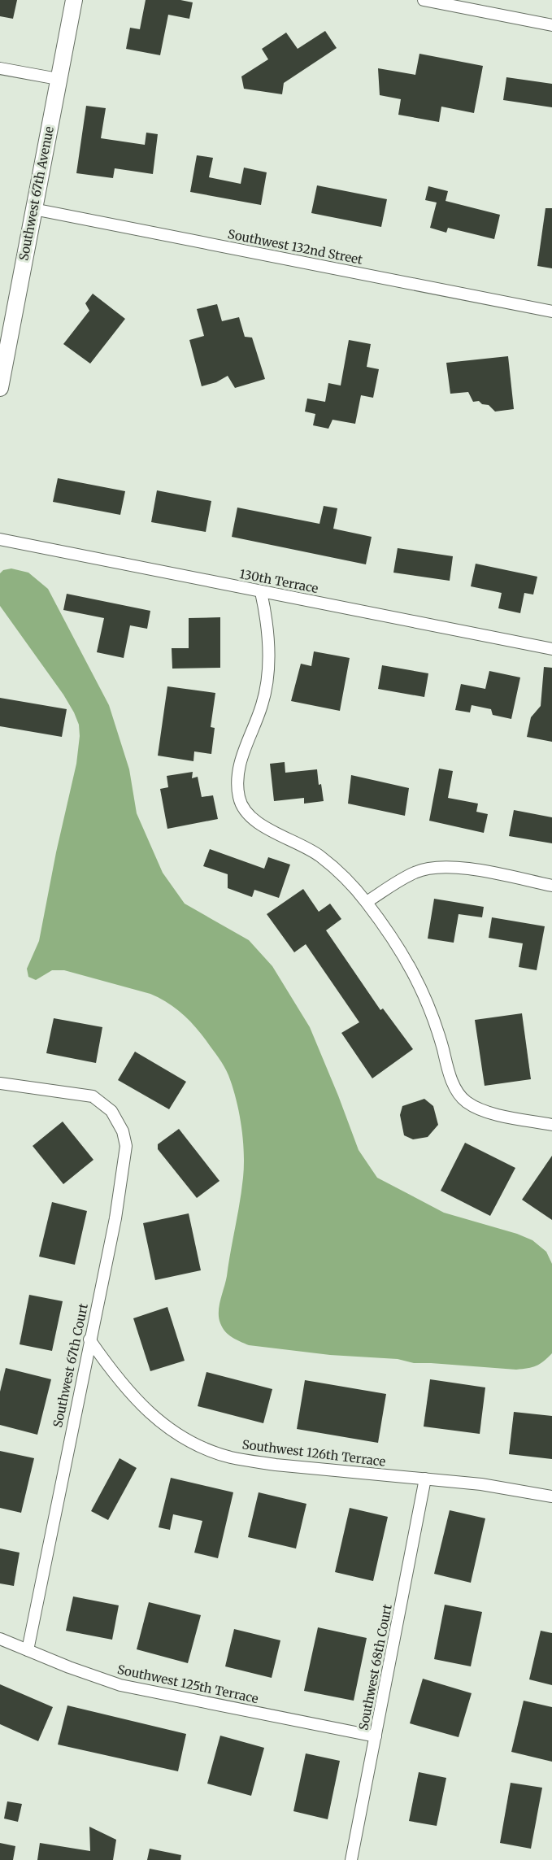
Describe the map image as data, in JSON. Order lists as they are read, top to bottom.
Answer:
{
  "streets": {
    "main road": ["Southwest 67th Avenue"],
    "street": [
      "Southwest 132nd Street",
      "130th Terrace",
      "Southwest 67th Court",
      "Southwest 126th Terrace",
      "Southwest 68th Court",
      "Southwest 125th Terrace"
    ]
  },
  "crossings": [
    ["Southwest 67th Avenue", "Southwest 132nd Street"],
    ["Southwest 67th Court", "Southwest 126th Terrace"],
    ["Southwest 67th Court", "Southwest 125th Terrace"],
    ["Southwest 126th Terrace", "Southwest 68th Court"],
    ["Southwest 68th Court", "Southwest 125th Terrace"]
  ]
}
